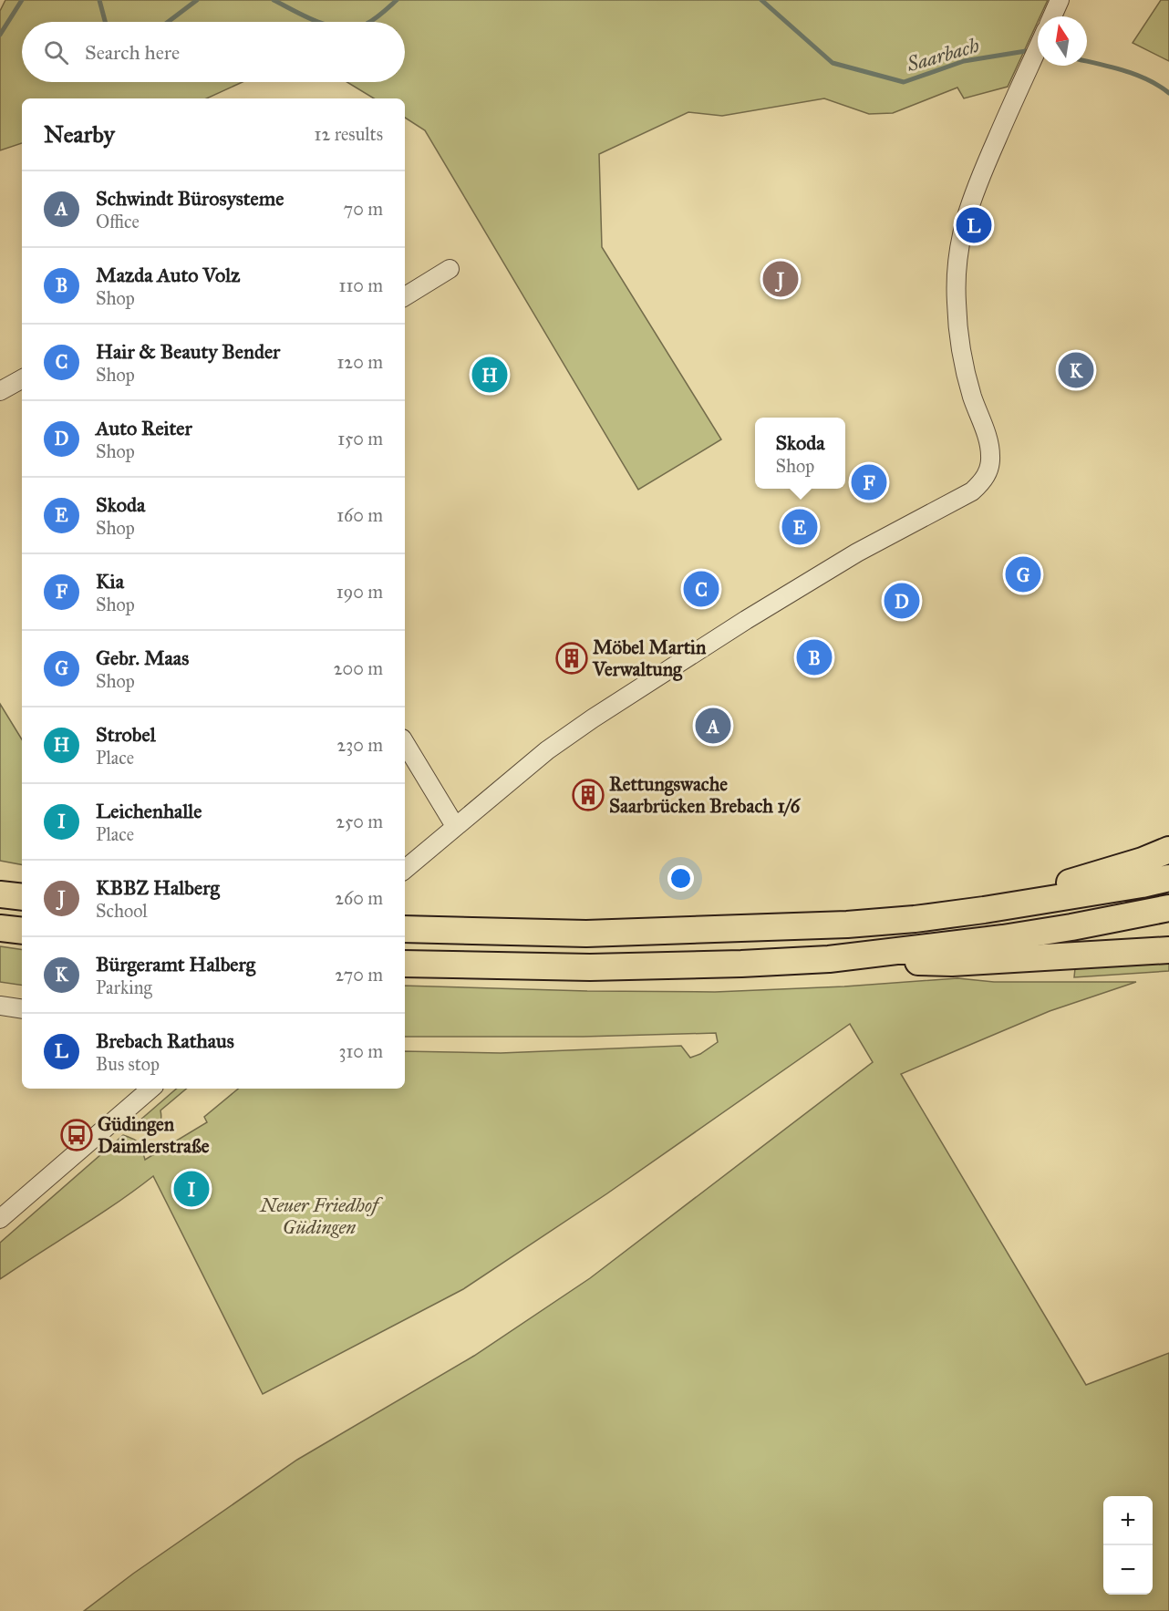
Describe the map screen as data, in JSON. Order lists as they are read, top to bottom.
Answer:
{
  "water": ["Saarbach"],
  "parks": ["Neuer Friedhof Güdingen"],
  "places": {
    "building": ["Möbel Martin Verwaltung", "Rettungswache Saarbrücken Brebach 1/6"],
    "bus stop": ["Güdingen Daimlerstraße"]
  },
  "north": "top",
  "page": {
    "search": "Search here",
    "heading": ["Nearby", "12 results"],
    "list": [
      {
        "mark": "A",
        "name": "Schwindt Bürosysteme",
        "note": "Office",
        "value": "70 m"
      },
      {
        "mark": "B",
        "name": "Mazda Auto Volz",
        "note": "Shop",
        "value": "110 m"
      },
      {
        "mark": "C",
        "name": "Hair & Beauty Bender",
        "note": "Shop",
        "value": "120 m"
      },
      {
        "mark": "D",
        "name": "Auto Reiter",
        "note": "Shop",
        "value": "150 m"
      },
      {
        "mark": "E",
        "name": "Skoda",
        "note": "Shop",
        "value": "160 m"
      },
      {
        "mark": "F",
        "name": "Kia",
        "note": "Shop",
        "value": "190 m"
      },
      {
        "mark": "G",
        "name": "Gebr. Maas",
        "note": "Shop",
        "value": "200 m"
      },
      {
        "mark": "H",
        "name": "Strobel",
        "note": "Place",
        "value": "230 m"
      },
      {
        "mark": "I",
        "name": "Leichenhalle",
        "note": "Place",
        "value": "250 m"
      },
      {
        "mark": "J",
        "name": "KBBZ Halberg",
        "note": "School",
        "value": "260 m"
      },
      {
        "mark": "K",
        "name": "Bürgeramt Halberg",
        "note": "Parking",
        "value": "270 m"
      },
      {
        "mark": "L",
        "name": "Brebach Rathaus",
        "note": "Bus stop",
        "value": "310 m"
      }
    ],
    "pins": [
      "L",
      "J",
      "K",
      "H",
      "F",
      "E",
      "G",
      "C",
      "D",
      "B",
      "A",
      "I"
    ],
    "popup": ["Skoda", "Shop"],
    "map_buttons": ["+", "−"]
  }
}
